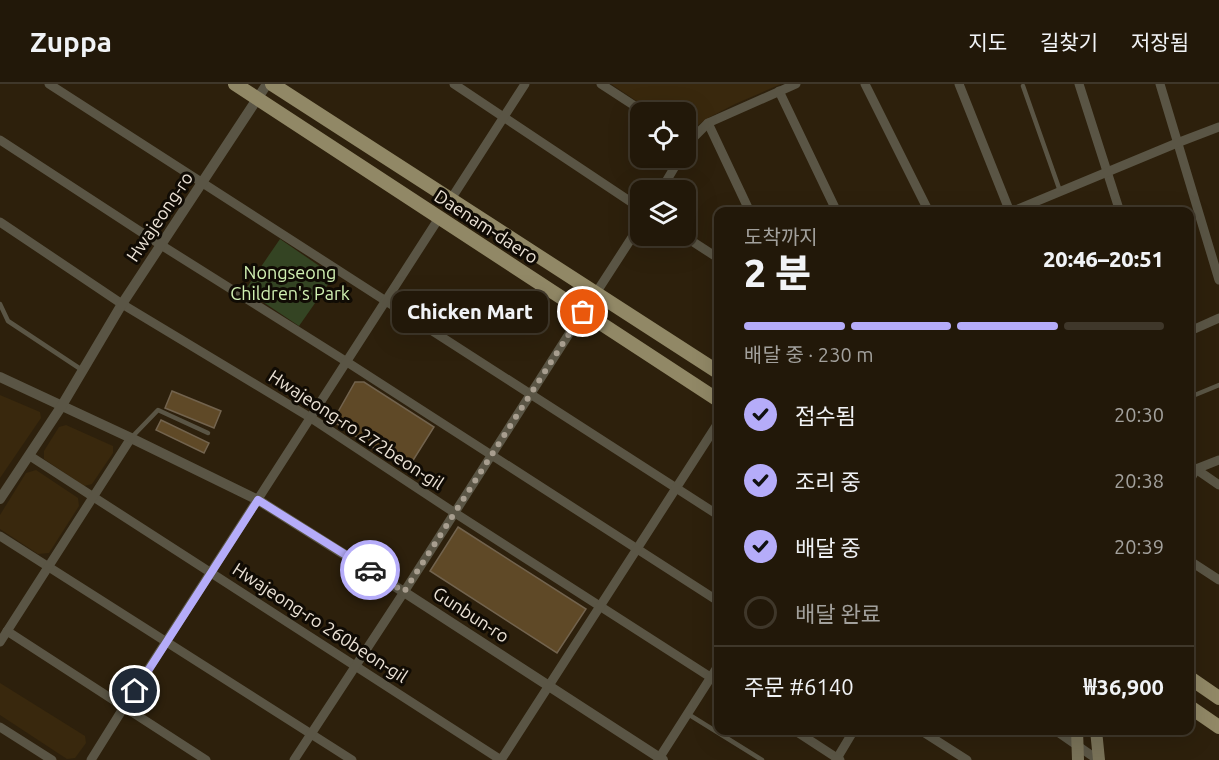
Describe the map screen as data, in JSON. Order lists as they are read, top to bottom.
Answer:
{
  "streets": {
    "main road": ["Daenam-daero"],
    "street": [
      "Hwajeong-ro",
      "Hwajeong-ro 272beon-gil",
      "Gunbun-ro",
      "Hwajeong-ro 260beon-gil"
    ]
  },
  "crossings": [
    ["Hwajeong-ro", "Daenam-daero"],
    ["Hwajeong-ro", "Hwajeong-ro 272beon-gil"],
    ["Hwajeong-ro", "Gunbun-ro"],
    ["Hwajeong-ro", "Hwajeong-ro 260beon-gil"]
  ],
  "parks": ["Nongseong Children's Park"],
  "places": ["Chicken Mart"],
  "page": {
    "header": "Zuppa",
    "nav": ["지도", "길찾기", "저장됨"],
    "heading": ["2 분", "도착까지", "20:46–20:51"],
    "panel": ["주문 #6140", "₩36,900"],
    "bubble": "Chicken Mart",
    "bar": "배달 중 · 230 m",
    "list": [
      ["접수됨", "20:30"],
      ["조리 중", "20:38"],
      ["배달 중", "20:39"],
      "배달 완료"
    ]
  }
}
